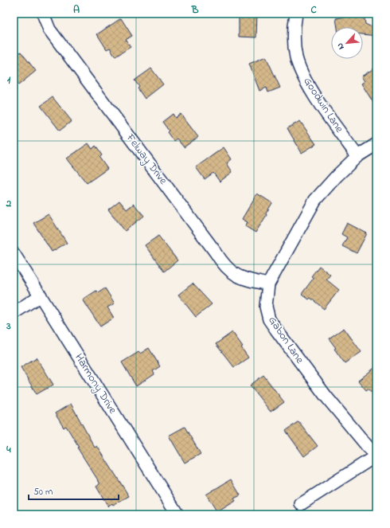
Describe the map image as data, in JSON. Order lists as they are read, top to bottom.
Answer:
{
  "streets": {
    "street": [
      "Goodwin Lane",
      "Felway Drive",
      "Gabon Lane",
      "Harmony Drive"
    ]
  },
  "crossings": [
    ["Goodwin Lane", "Gabon Lane"],
    ["Felway Drive", "Gabon Lane"]
  ],
  "scale_bar": "50 m",
  "north": "bottom left",
  "grid": {
    "columns": ["A", "B", "C"],
    "rows": [
      "1",
      "2",
      "3",
      "4"
    ]
  }
}
